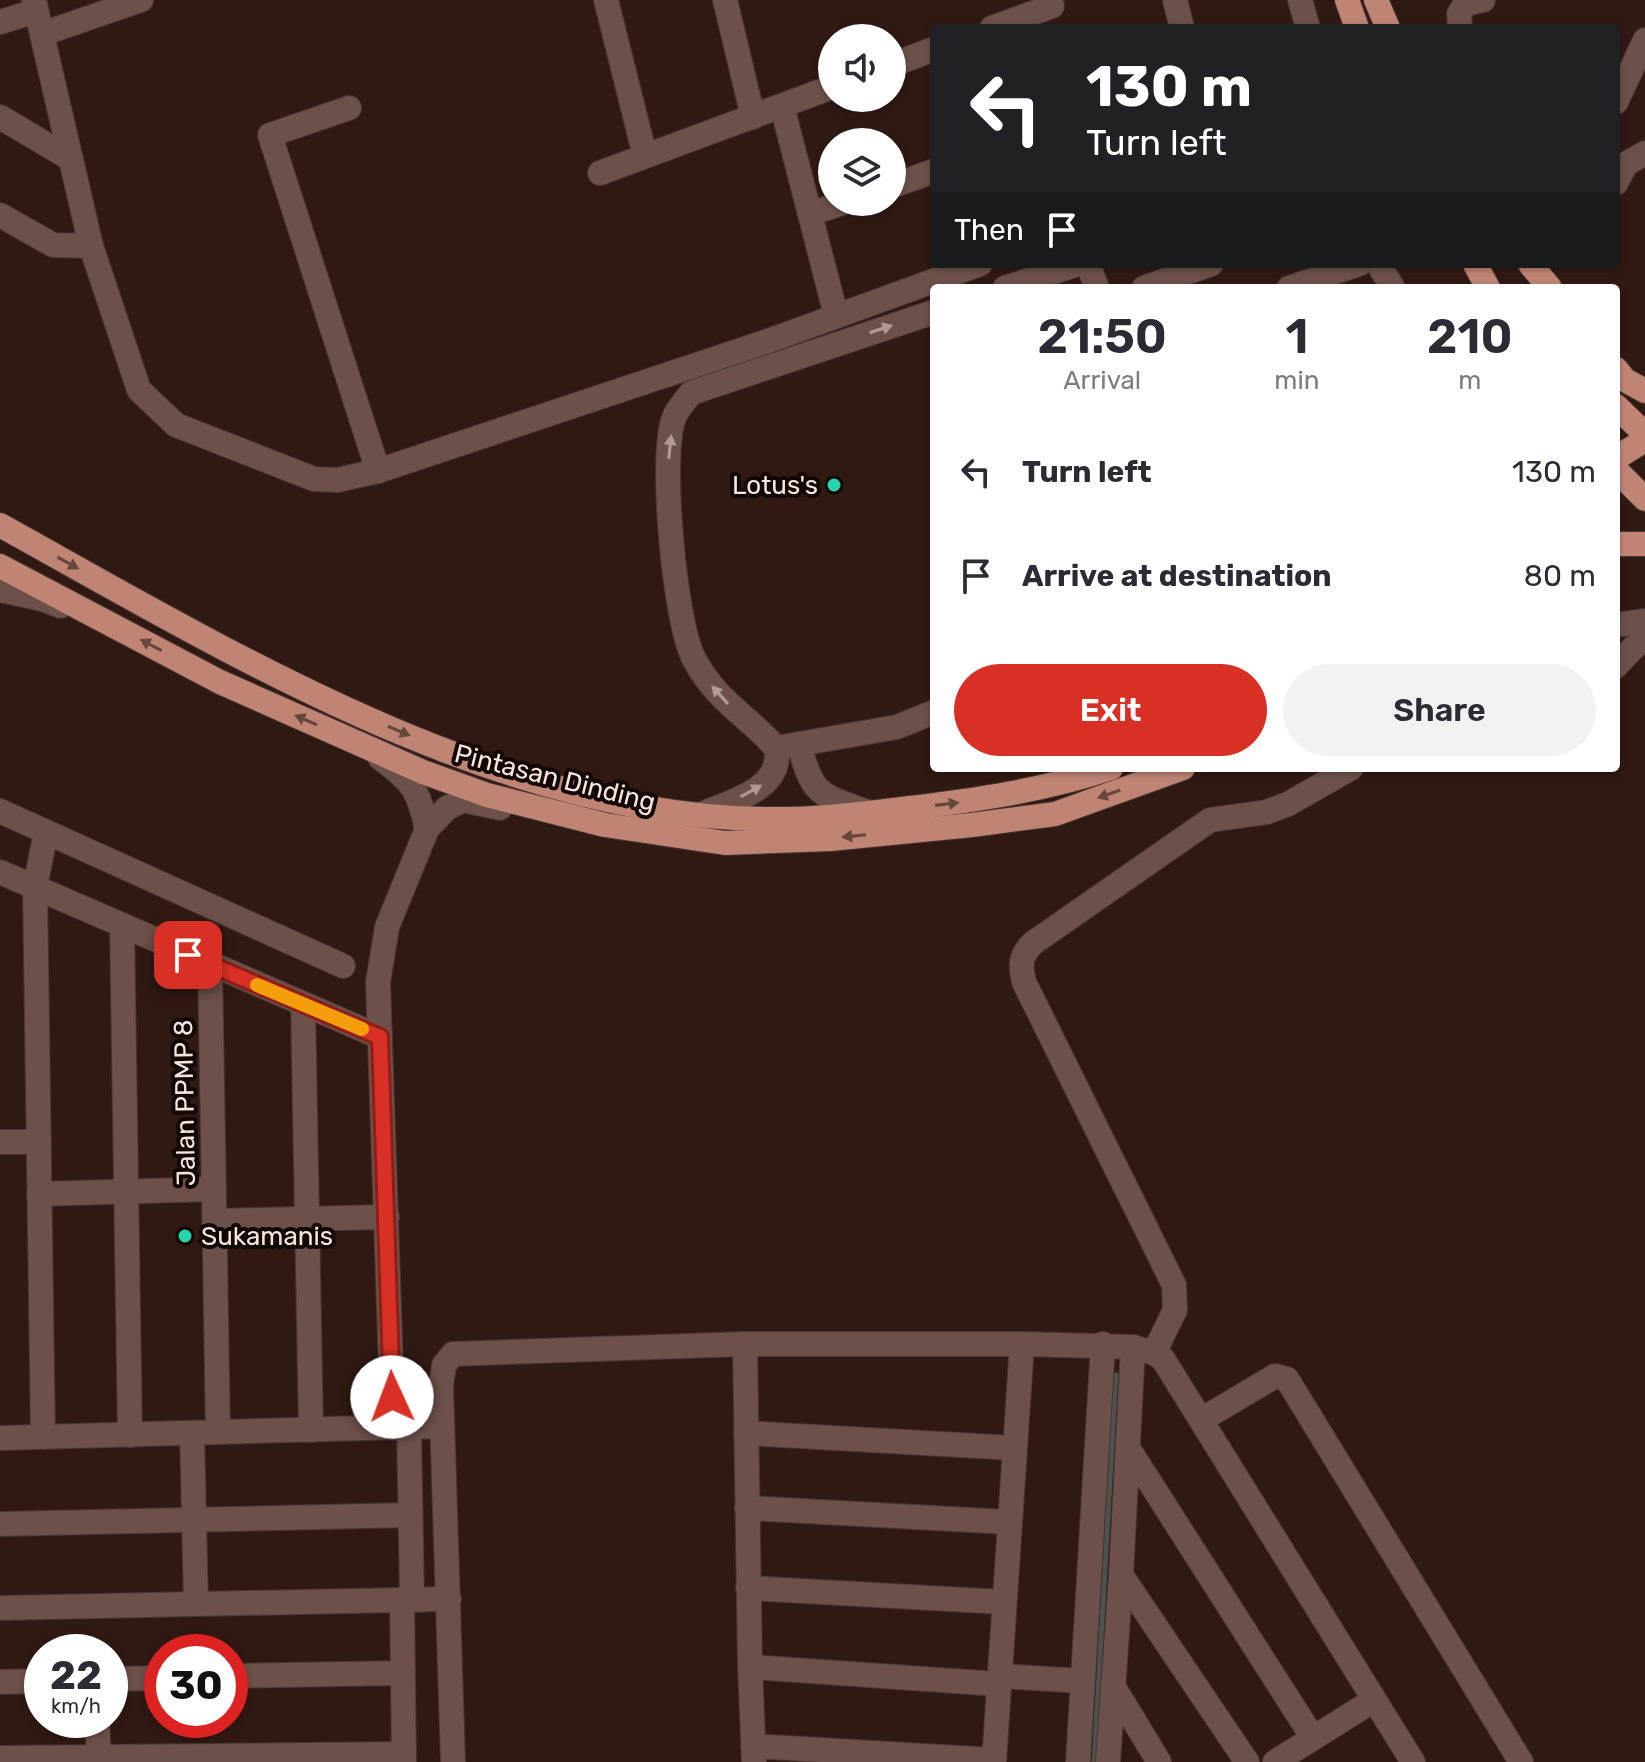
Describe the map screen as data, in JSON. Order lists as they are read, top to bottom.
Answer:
{
  "streets": {
    "main road": ["Pintasan Dinding"],
    "street": ["Jalan PPMP 8"]
  },
  "places": ["Lotus's", "Sukamanis"],
  "page": {
    "turn": ["130 m", "Turn left"],
    "then": "Then",
    "eta": [
      "21:50",
      "Arrival",
      "1",
      "min",
      "210",
      "m"
    ],
    "list": [
      {
        "name": "Turn left",
        "value": "130 m"
      },
      {
        "name": "Arrive at destination",
        "value": "80 m"
      }
    ],
    "buttons": ["Exit", "Share"],
    "speed": "22 km/h",
    "limit": "30"
  }
}
